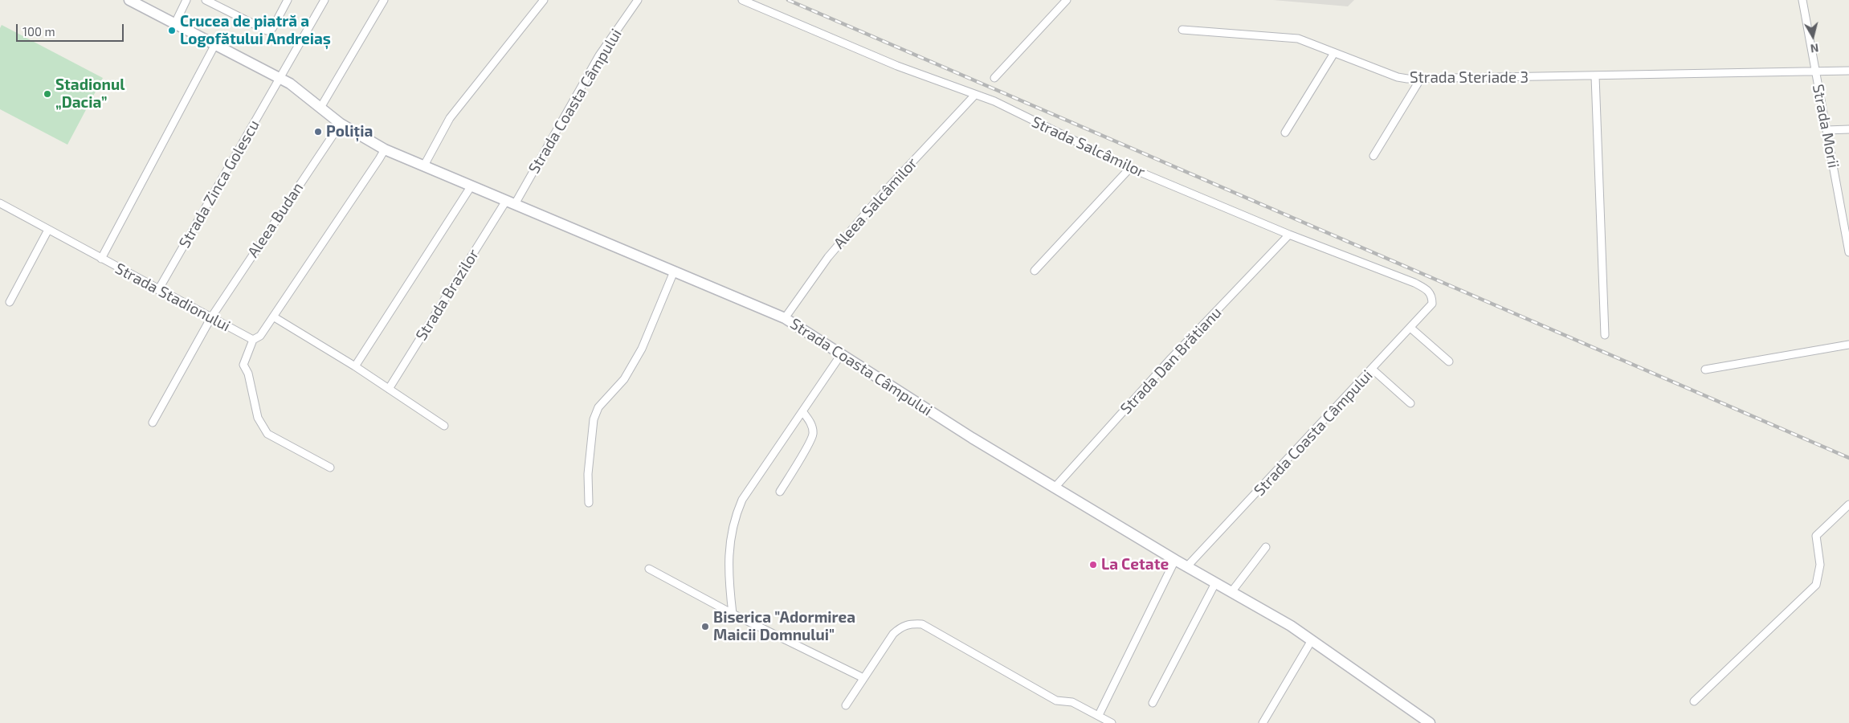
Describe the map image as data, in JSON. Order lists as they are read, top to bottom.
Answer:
{
  "streets": {
    "street": [
      "Strada Steriade 3",
      "Strada Coasta Câmpului",
      "Strada Morii",
      "Strada Salcâmilor",
      "Strada Zinca Golescu",
      "Aleea Salcâmilor",
      "Aleea Budan",
      "Strada Brazilor",
      "Strada Stadionului",
      "Strada Dan Brătianu"
    ]
  },
  "crossings": [
    ["Strada Steriade 3", "Strada Morii"],
    ["Strada Coasta Câmpului", "Strada Salcâmilor"],
    ["Strada Coasta Câmpului", "Strada Zinca Golescu"],
    ["Strada Coasta Câmpului", "Aleea Salcâmilor"],
    ["Strada Coasta Câmpului", "Aleea Budan"],
    ["Strada Coasta Câmpului", "Strada Brazilor"],
    ["Strada Coasta Câmpului", "Strada Stadionului"],
    ["Strada Coasta Câmpului", "Strada Dan Brătianu"],
    ["Strada Salcâmilor", "Aleea Salcâmilor"],
    ["Strada Salcâmilor", "Strada Dan Brătianu"],
    ["Strada Zinca Golescu", "Strada Stadionului"],
    ["Aleea Budan", "Strada Stadionului"]
  ],
  "places": [
    "Crucea de piatră a Logofătului Andreiaș",
    "Stadionul „Dacia”",
    "Poliția",
    "La Cetate",
    "Biserica \"Adormirea Maicii Domnului\""
  ],
  "scale_bar": "100 m",
  "north": "bottom"
}
